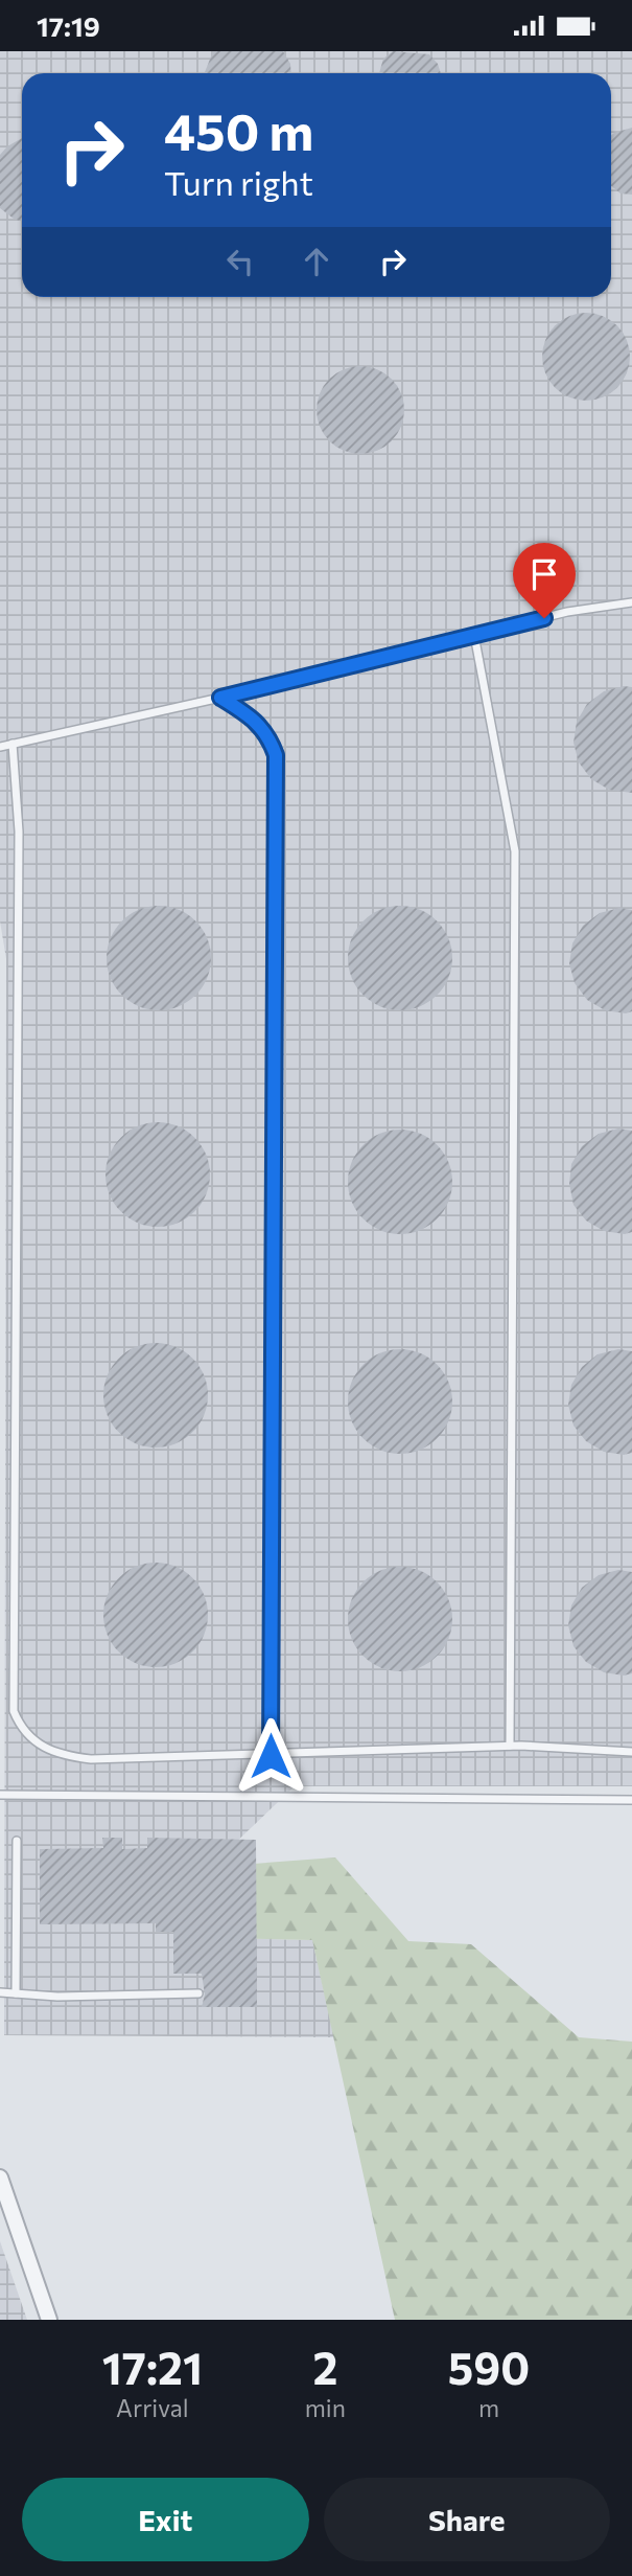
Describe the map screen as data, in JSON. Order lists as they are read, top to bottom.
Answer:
{
  "page": {
    "status": "17:19",
    "turn": ["450 m", "Turn right"],
    "eta": [
      "17:21",
      "Arrival",
      "2",
      "min",
      "590",
      "m"
    ],
    "buttons": ["Exit", "Share"]
  }
}
